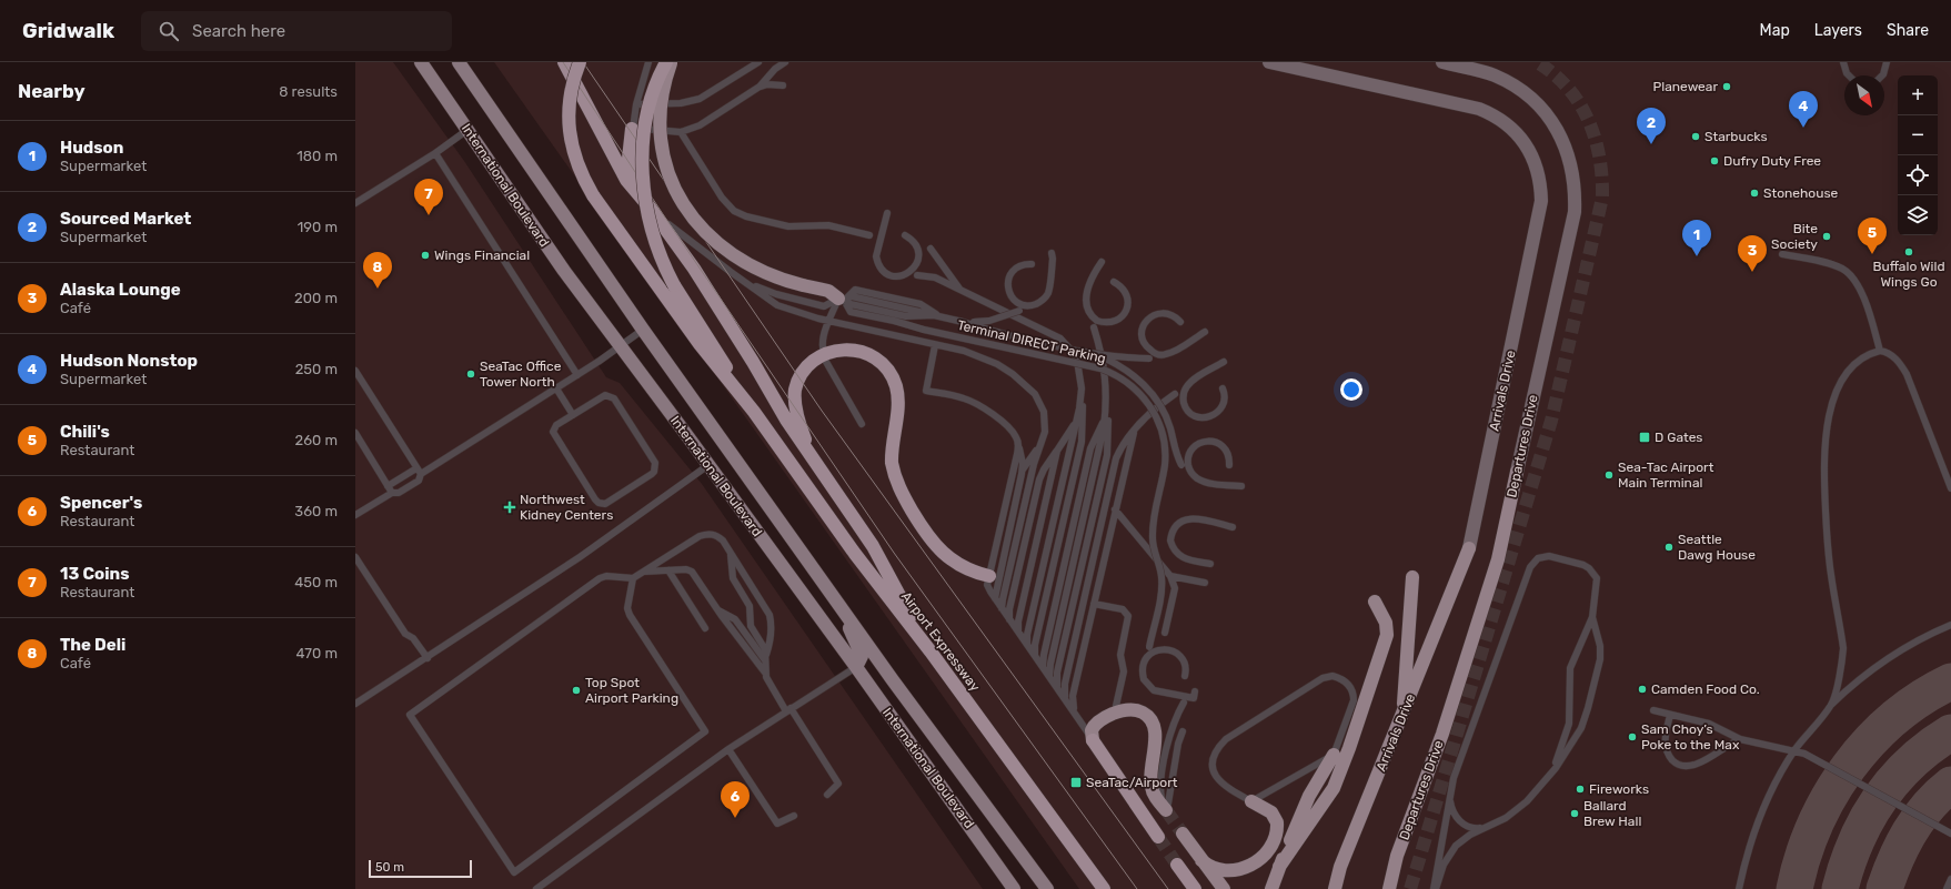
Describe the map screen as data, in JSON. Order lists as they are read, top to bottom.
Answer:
{
  "streets": {
    "highway": ["Arrivals Drive", "Departures Drive", "Airport Expressway"],
    "main road": ["International Boulevard"],
    "lane": ["Terminal DIRECT Parking"]
  },
  "places": {
    "other": [
      "Planewear",
      "Starbucks",
      "Dufry Duty Free",
      "Stonehouse",
      "Bite Society",
      "Buffalo Wild Wings Go",
      "Wings Financial",
      "SeaTac Office Tower North",
      "Sea-Tac Airport Main Terminal",
      "Seattle Dawg House",
      "Camden Food Co.",
      "Top Spot Airport Parking",
      "Sam Choy’s Poke to the Max",
      "Fireworks",
      "Ballard Brew Hall"
    ],
    "transit": ["D Gates", "SeaTac/Airport"],
    "health": ["Northwest Kidney Centers"]
  },
  "scale_bar": "50 m",
  "north": "bottom right",
  "page": {
    "header": "Gridwalk",
    "search": "Search here",
    "nav": ["Map", "Layers", "Share"],
    "heading": ["Nearby", "8 results"],
    "map_buttons": ["+", "−"],
    "pins": [
      "4",
      "2",
      "7",
      "5",
      "1",
      "3",
      "8",
      "6"
    ],
    "list": [
      {
        "mark": "1",
        "name": "Hudson",
        "note": "Supermarket",
        "value": "180 m"
      },
      {
        "mark": "2",
        "name": "Sourced Market",
        "note": "Supermarket",
        "value": "190 m"
      },
      {
        "mark": "3",
        "name": "Alaska Lounge",
        "note": "Café",
        "value": "200 m"
      },
      {
        "mark": "4",
        "name": "Hudson Nonstop",
        "note": "Supermarket",
        "value": "250 m"
      },
      {
        "mark": "5",
        "name": "Chili's",
        "note": "Restaurant",
        "value": "260 m"
      },
      {
        "mark": "6",
        "name": "Spencer's",
        "note": "Restaurant",
        "value": "360 m"
      },
      {
        "mark": "7",
        "name": "13 Coins",
        "note": "Restaurant",
        "value": "450 m"
      },
      {
        "mark": "8",
        "name": "The Deli",
        "note": "Café",
        "value": "470 m"
      }
    ],
    "scale": "50 m"
  }
}
